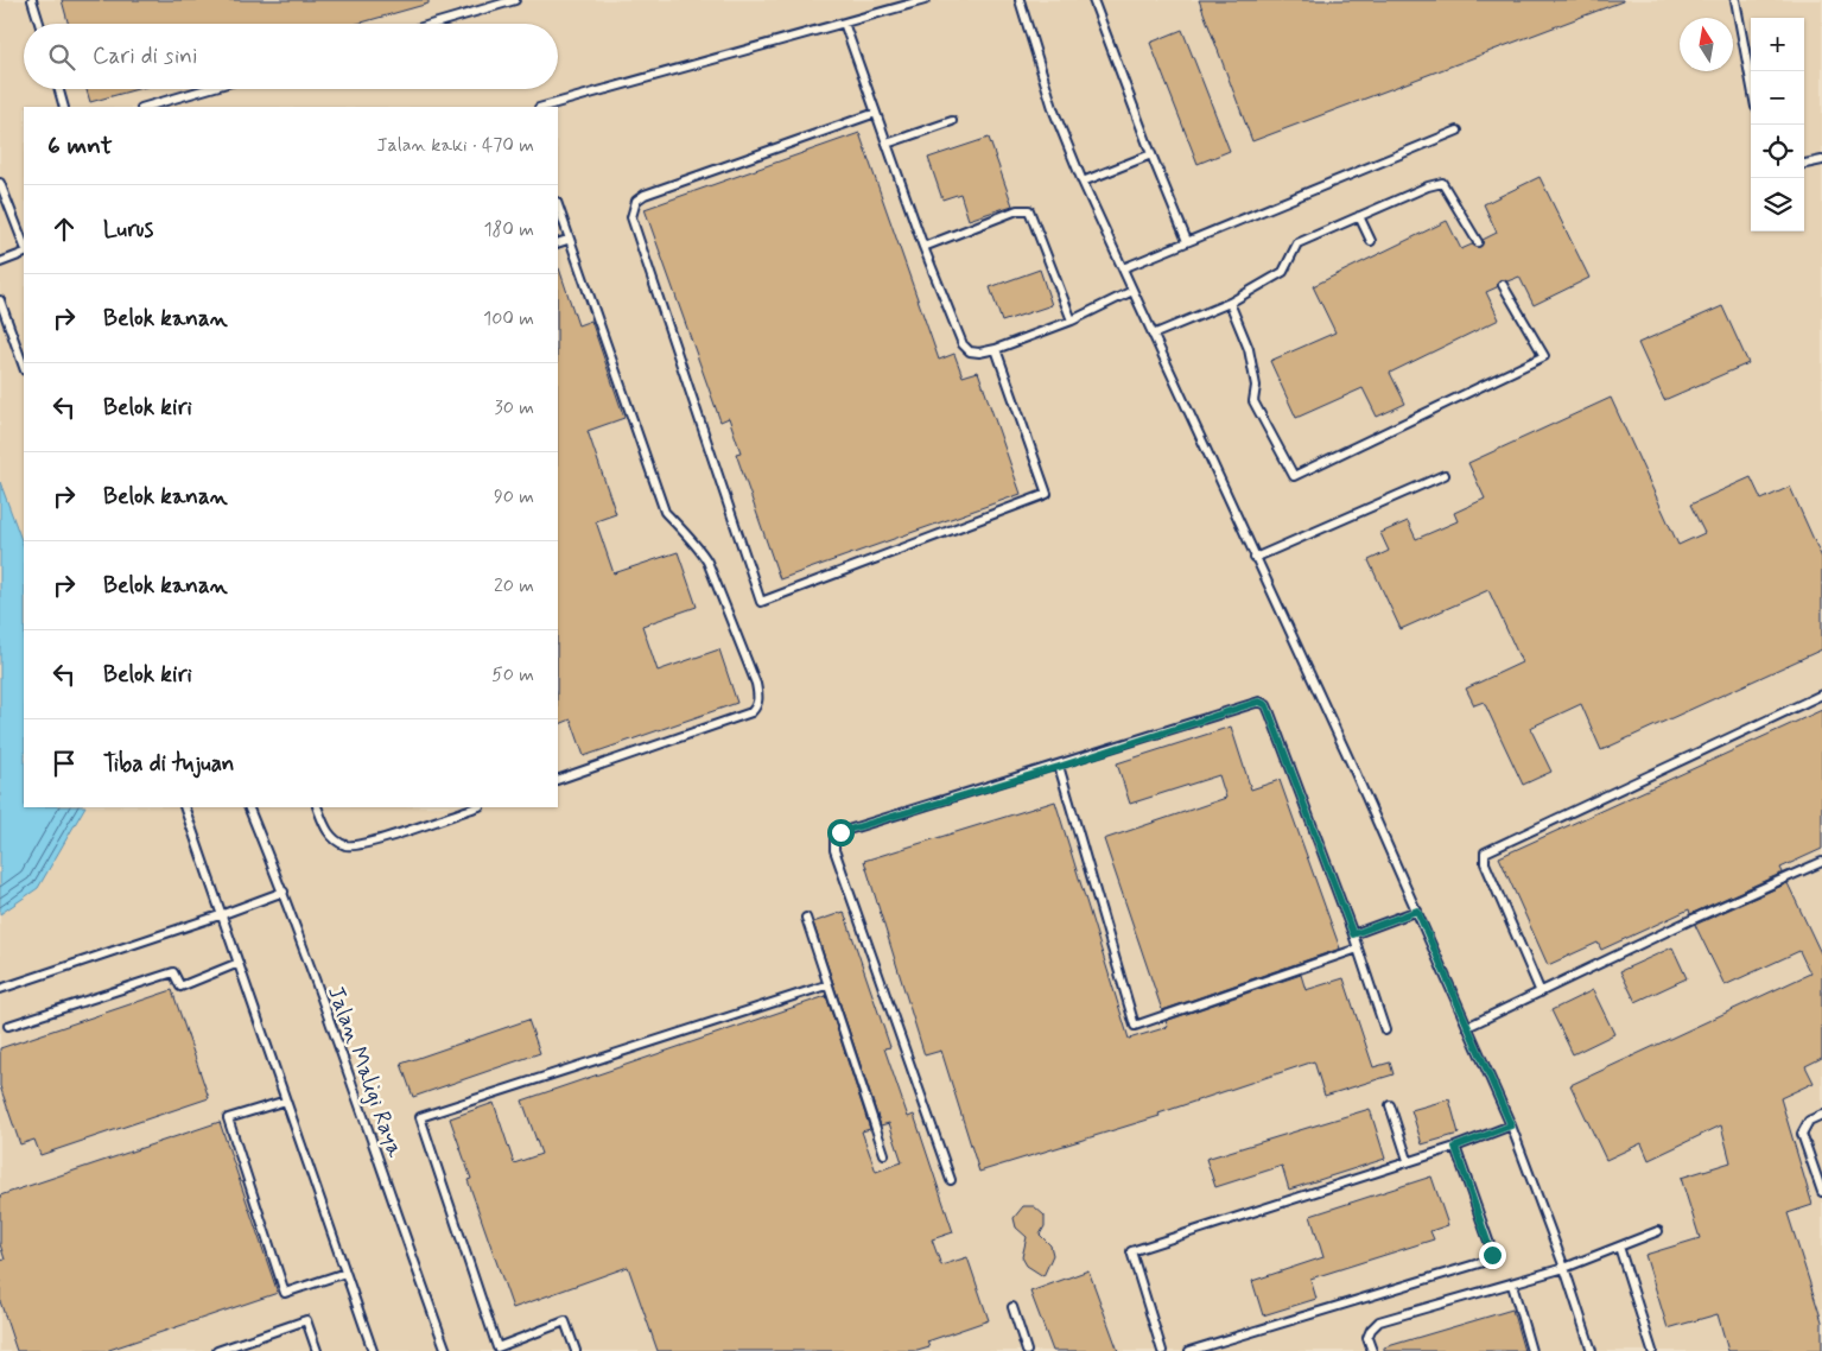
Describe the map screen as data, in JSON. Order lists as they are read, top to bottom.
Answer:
{
  "streets": {
    "lane": ["Jalan Maligi Raya"]
  },
  "north": "top",
  "page": {
    "map_buttons": ["+", "−"],
    "search": "Cari di sini",
    "heading": ["6 mnt", "Jalan kaki · 470 m"],
    "list": [
      ["Lurus", "180 m"],
      ["Belok kanan", "100 m"],
      ["Belok kiri", "30 m"],
      ["Belok kanan", "90 m"],
      ["Belok kanan", "20 m"],
      ["Belok kiri", "50 m"],
      "Tiba di tujuan"
    ]
  }
}
